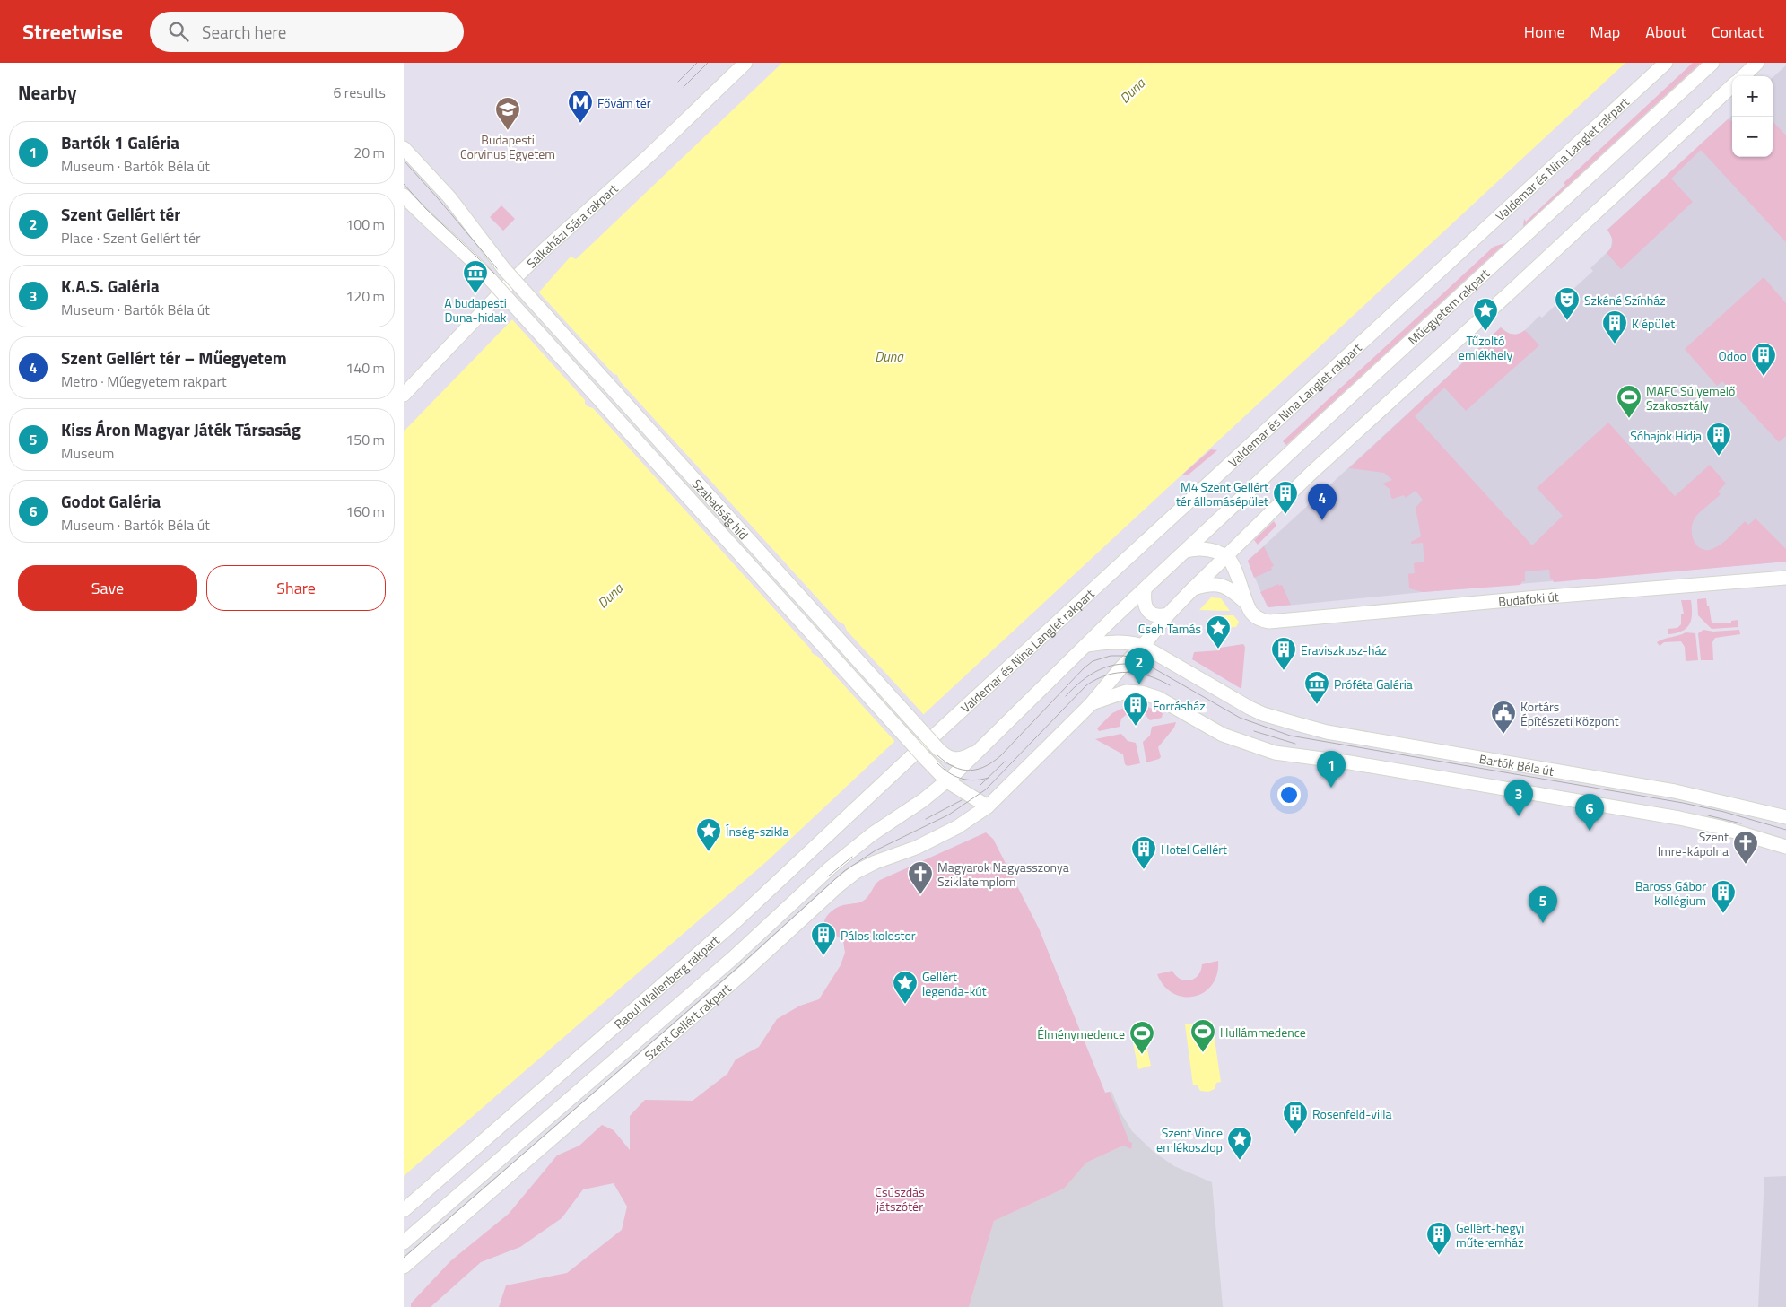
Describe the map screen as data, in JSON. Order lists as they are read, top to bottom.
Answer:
{
  "streets": {
    "main road": [
      "Valdemar és Nina Langlet rakpart",
      "Salkaházi Sára rakpart",
      "Műegyetem rakpart",
      "Szabadság híd",
      "Budafoki út",
      "Bartók Béla út",
      "Raoul Wallenberg rakpart",
      "Szent Gellért rakpart"
    ]
  },
  "crossings": [
    ["Valdemar és Nina Langlet rakpart", "Szabadság híd"],
    ["Valdemar és Nina Langlet rakpart", "Raoul Wallenberg rakpart"],
    ["Műegyetem rakpart", "Szent Gellért rakpart"],
    ["Szabadság híd", "Raoul Wallenberg rakpart"],
    ["Szabadság híd", "Szent Gellért rakpart"],
    ["Bartók Béla út", "Szent Gellért rakpart"]
  ],
  "water": ["Duna"],
  "parks": ["Csúszdás játszótér"],
  "places": {
    "metro station": ["Fővám tér"],
    "school or university": ["Budapesti Corvinus Egyetem"],
    "museum": ["A budapesti Duna-hidak", "Próféta Galéria"],
    "theatre": ["Szkéné Színház"],
    "place": [
      "Tűzoltó emlékhely",
      "Cseh Tamás",
      "Ínség-szikla",
      "Gellért legenda-kút",
      "Szent Vince emlékoszlop"
    ],
    "building": [
      "K épület",
      "Odoo",
      "Sóhajok Hídja",
      "M4 Szent Gellért tér állomásépület",
      "Eraviszkusz-ház",
      "Forrásház",
      "Hotel Gellért",
      "Baross Gábor Kollégium",
      "Pálos kolostor",
      "Rosenfeld-villa",
      "Gellért-hegyi műteremház"
    ],
    "sports": ["MAFC Súlyemelő Szakosztály", "Hullámmedence", "Élménymedence"],
    "public building": ["Kortárs Építészeti Központ"],
    "church": ["Szent Imre-kápolna", "Magyarok Nagyasszonya Sziklatemplom"]
  },
  "page": {
    "header": "Streetwise",
    "search": "Search here",
    "nav": [
      "Home",
      "Map",
      "About",
      "Contact"
    ],
    "heading": ["Nearby", "6 results"],
    "map_buttons": ["+", "−"],
    "list": [
      {
        "mark": "1",
        "name": "Bartók 1 Galéria",
        "note": "Museum · Bartók Béla út",
        "value": "20 m"
      },
      {
        "mark": "2",
        "name": "Szent Gellért tér",
        "note": "Place · Szent Gellért tér",
        "value": "100 m"
      },
      {
        "mark": "3",
        "name": "K.A.S. Galéria",
        "note": "Museum · Bartók Béla út",
        "value": "120 m"
      },
      {
        "mark": "4",
        "name": "Szent Gellért tér – Műegyetem",
        "note": "Metro · Műegyetem rakpart",
        "value": "140 m"
      },
      {
        "mark": "5",
        "name": "Kiss Áron Magyar Játék Társaság",
        "note": "Museum",
        "value": "150 m"
      },
      {
        "mark": "6",
        "name": "Godot Galéria",
        "note": "Museum · Bartók Béla út",
        "value": "160 m"
      }
    ],
    "pins": [
      "4",
      "2",
      "1",
      "3",
      "6",
      "5"
    ],
    "buttons": ["Save", "Share"]
  }
}
